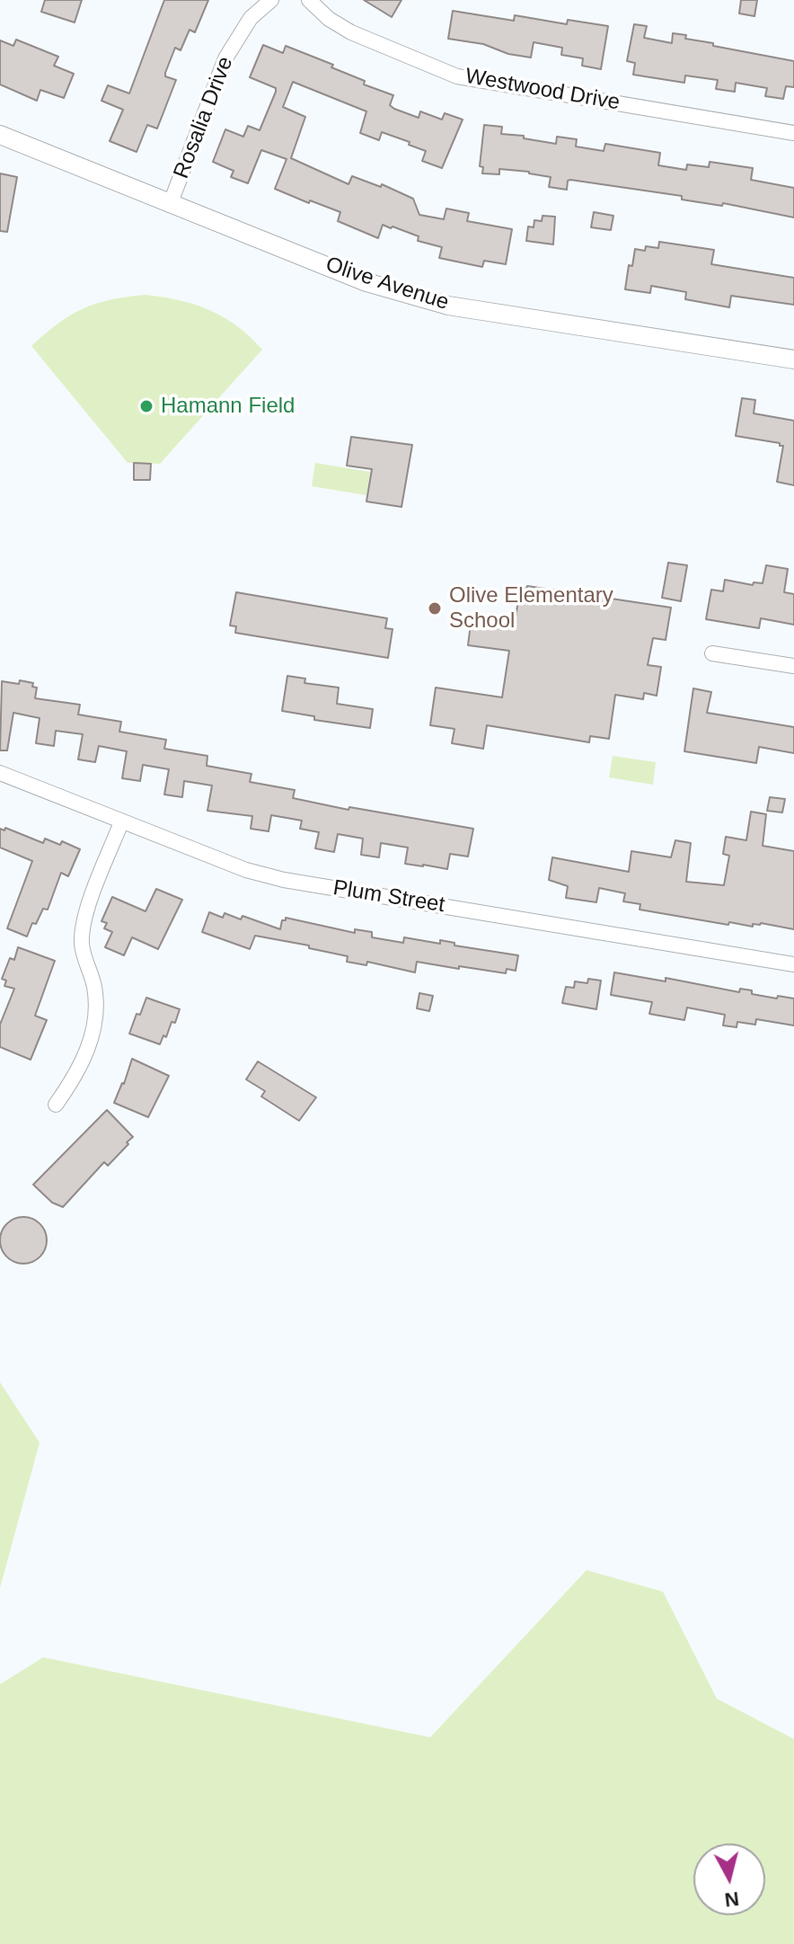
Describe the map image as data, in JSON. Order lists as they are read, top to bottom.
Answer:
{
  "streets": {
    "street": [
      "Westwood Drive",
      "Rosalia Drive",
      "Olive Avenue",
      "Plum Street"
    ]
  },
  "crossings": [
    ["Rosalia Drive", "Olive Avenue"]
  ],
  "places": ["Hamann Field", "Olive Elementary School"],
  "north": "bottom"
}
